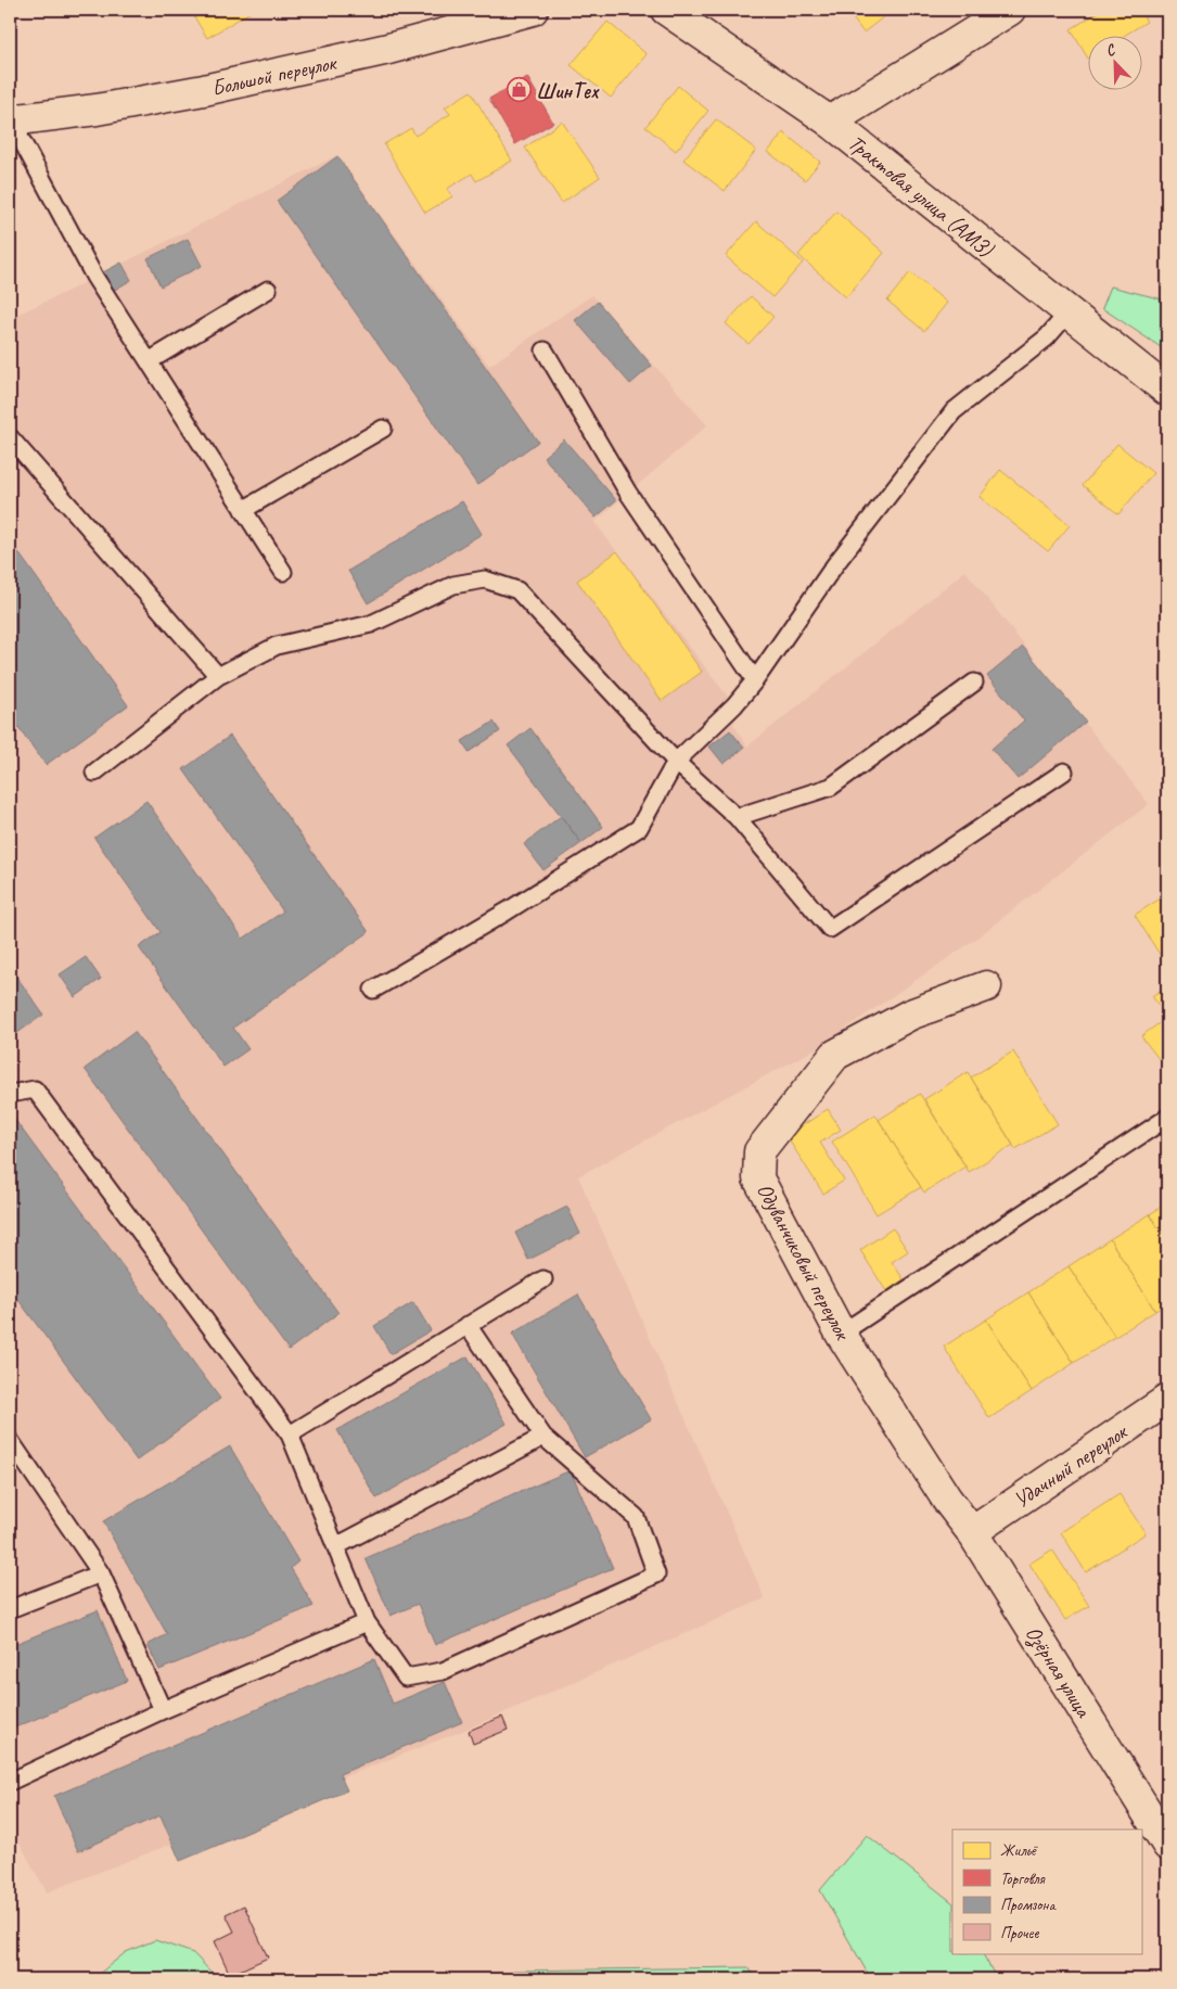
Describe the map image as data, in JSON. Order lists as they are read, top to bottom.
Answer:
{
  "streets": {
    "street": [
      "Большой переулок",
      "Трактовая улица (АМЗ)",
      "Одуванчиковый переулок",
      "Удачный переулок",
      "Озёрная улица"
    ]
  },
  "crossings": [
    ["Одуванчиковый переулок", "Озёрная улица"],
    ["Удачный переулок", "Озёрная улица"]
  ],
  "places": {
    "shop": ["ШинТех"]
  },
  "legend": [
    "Жильё",
    "Торговля",
    "Промзона",
    "Прочее"
  ],
  "north": "top left"
}
